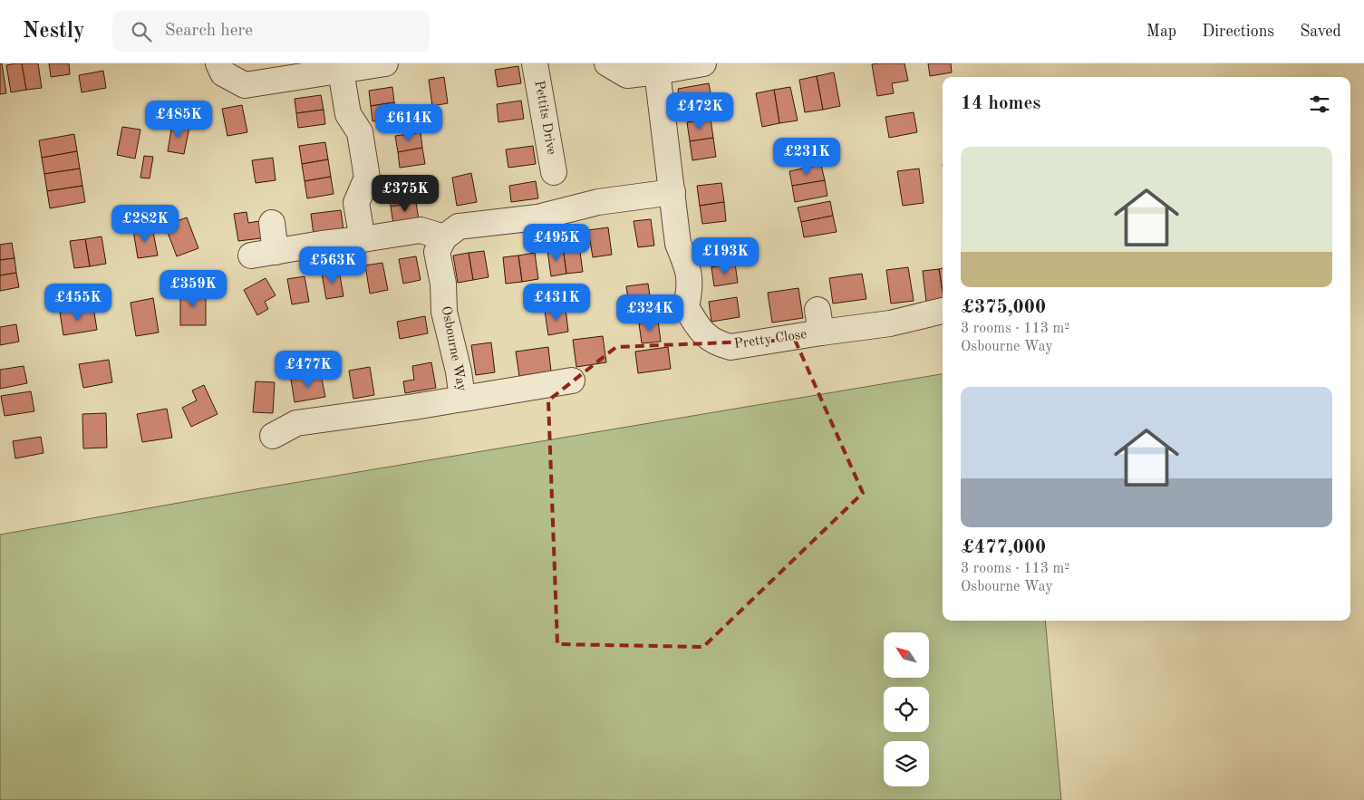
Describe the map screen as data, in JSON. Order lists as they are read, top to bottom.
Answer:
{
  "streets": {
    "street": ["Pettits Drive", "Pretty Close", "Osbourne Way"]
  },
  "north": "top left",
  "page": {
    "header": "Nestly",
    "search": "Search here",
    "nav": ["Map", "Directions", "Saved"],
    "heading": "14 homes",
    "price": [
      "£472K",
      "£485K",
      "£614K",
      "£231K",
      "£375K",
      "£282K",
      "£495K",
      "£193K",
      "£563K",
      "£359K",
      "£455K",
      "£431K",
      "£324K",
      "£477K"
    ],
    "list": [
      {
        "name": "£375,000",
        "note": "3 rooms · 113 m² · Osbourne Way"
      },
      {
        "name": "£477,000",
        "note": "3 rooms · 113 m² · Osbourne Way"
      }
    ]
  }
}
